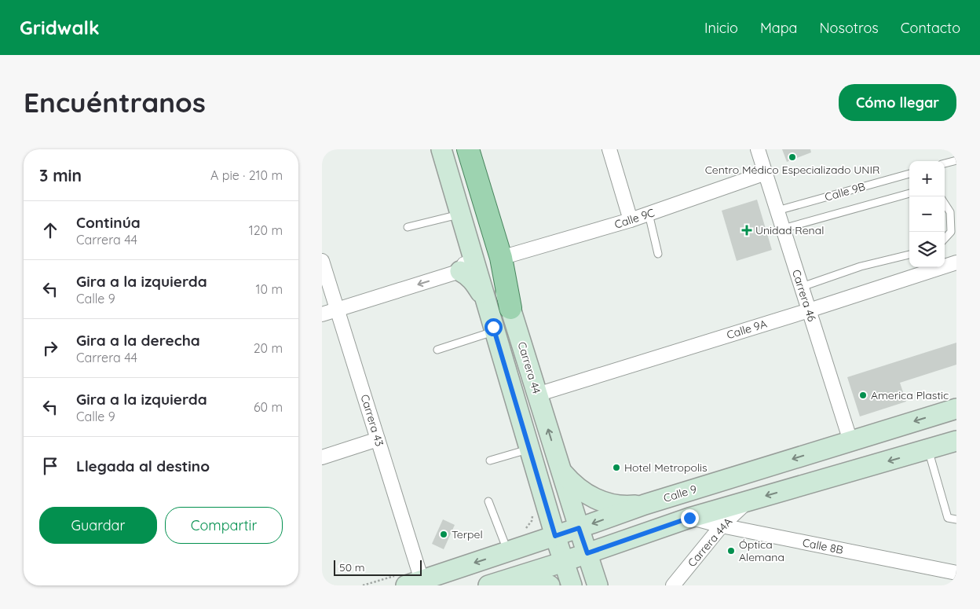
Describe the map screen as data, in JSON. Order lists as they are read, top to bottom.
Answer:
{
  "streets": {
    "main road": ["Carrera 44", "Calle 9"],
    "street": [
      "Calle 9C",
      "Carrera 46",
      "Calle 9A",
      "Carrera 43",
      "Carrera 44A",
      "Calle 8B"
    ],
    "lane": ["Calle 9B"]
  },
  "crossings": [
    ["Calle 9B", "Carrera 46"],
    ["Calle 9C", "Carrera 46"],
    ["Carrera 46", "Calle 9A"],
    ["Carrera 46", "Calle 9"],
    ["Calle 9A", "Carrera 44"],
    ["Carrera 44", "Calle 9"],
    ["Carrera 43", "Calle 9"],
    ["Carrera 44A", "Calle 8B"]
  ],
  "places": {
    "other": [
      "Centro Médico Especializado UNIR",
      "America Plastic",
      "Hotel Metropolis",
      "Terpel",
      "Óptica Alemana"
    ],
    "health": ["Unidad Renal"]
  },
  "scale_bar": "50 m",
  "page": {
    "header": "Gridwalk",
    "nav": [
      "Inicio",
      "Mapa",
      "Nosotros",
      "Contacto"
    ],
    "buttons": [
      "Cómo llegar",
      ["Guardar", "Compartir"]
    ],
    "title": "Encuéntranos",
    "heading": ["3 min", "A pie · 210 m"],
    "map_buttons": ["+", "−"],
    "list": [
      ["Continúa", "Carrera 44", "120 m"],
      ["Gira a la izquierda", "Calle 9", "10 m"],
      ["Gira a la derecha", "Carrera 44", "20 m"],
      ["Gira a la izquierda", "Calle 9", "60 m"],
      "Llegada al destino"
    ],
    "scale": "50 m"
  }
}
